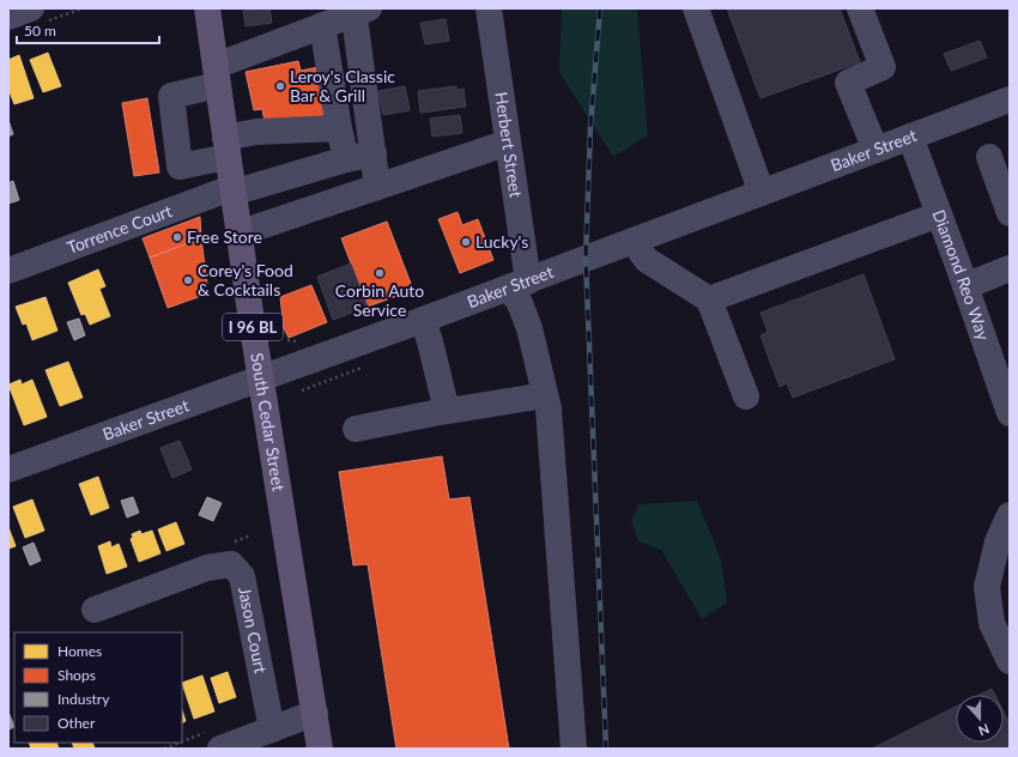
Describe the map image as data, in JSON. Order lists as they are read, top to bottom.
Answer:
{
  "streets": {
    "main road": ["I 96 BL", "South Cedar Street"],
    "street": [
      "Herbert Street",
      "Baker Street",
      "Torrence Court",
      "Diamond Reo Way",
      "Jason Court"
    ]
  },
  "crossings": [
    ["Herbert Street", "Baker Street"],
    ["Baker Street", "Diamond Reo Way"],
    ["Baker Street", "South Cedar Street"],
    ["Torrence Court", "South Cedar Street"]
  ],
  "places": [
    "Leroy's Classic Bar & Grill",
    "Free Store",
    "Lucky's",
    "Corbin Auto Service",
    "Corey's Food & Cocktails"
  ],
  "legend": [
    "Homes",
    "Shops",
    "Industry",
    "Other"
  ],
  "scale_bar": "50 m",
  "north": "bottom"
}
